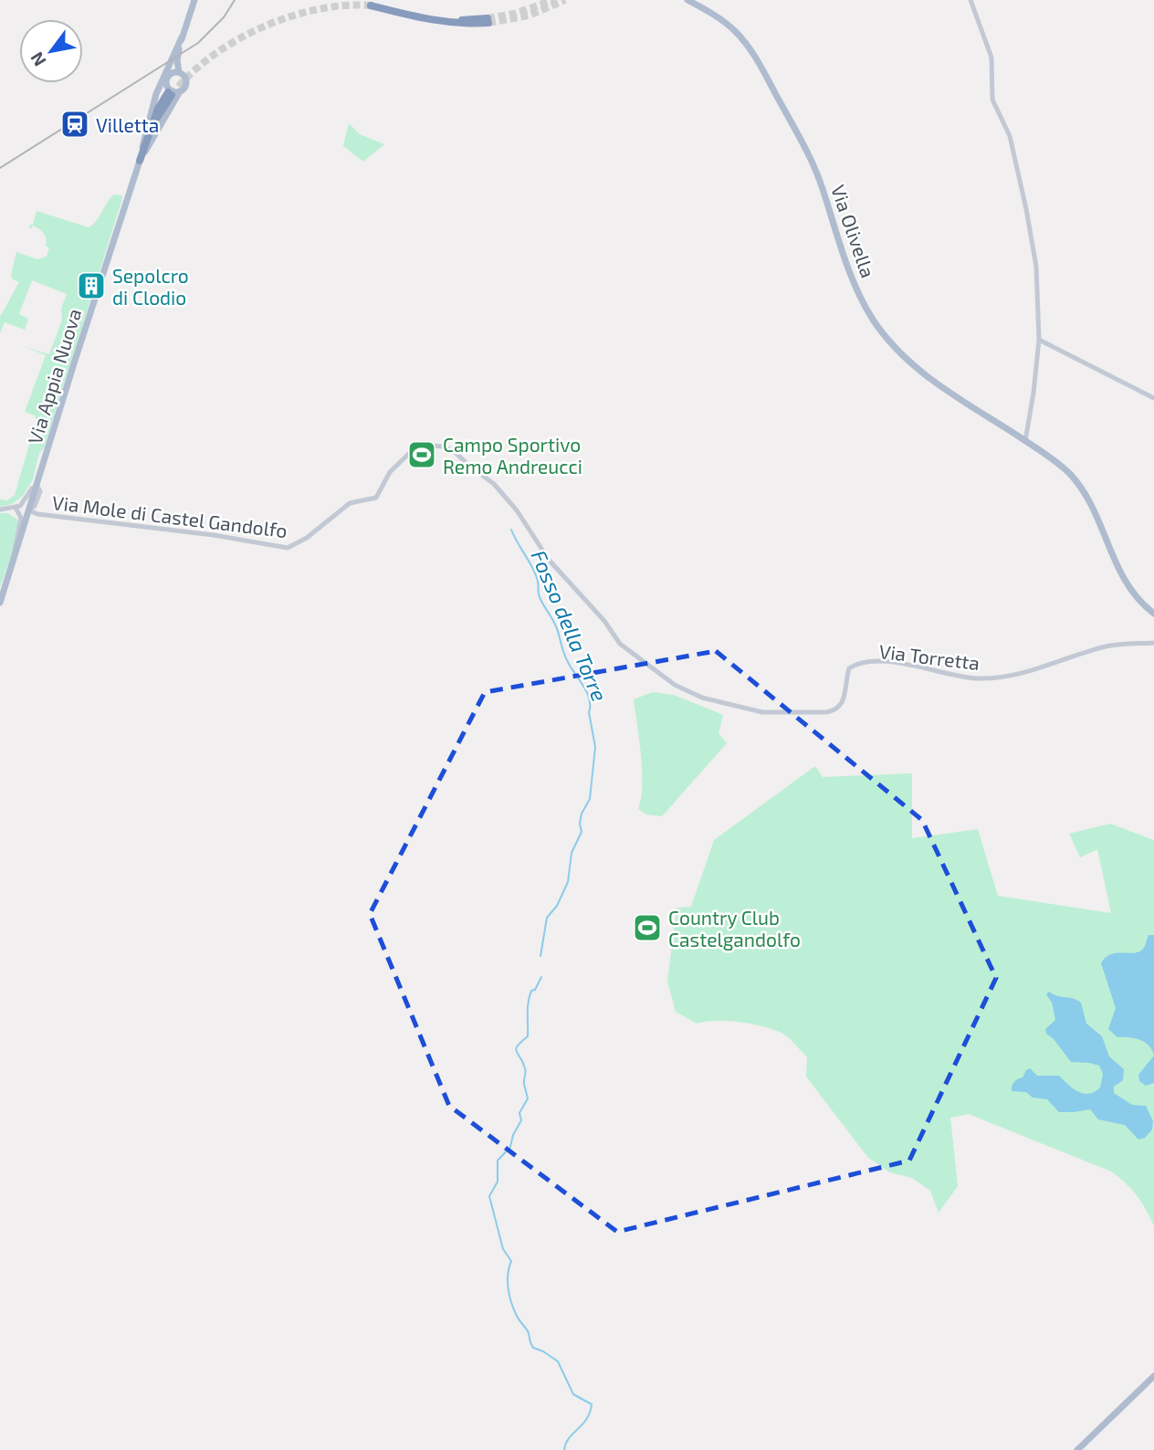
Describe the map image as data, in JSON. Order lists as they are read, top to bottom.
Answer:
{
  "streets": {
    "main road": ["Via Olivella", "Via Appia Nuova"],
    "street": ["Via Mole di Castel Gandolfo", "Via Torretta"]
  },
  "crossings": [
    ["Via Appia Nuova", "Via Mole di Castel Gandolfo"],
    ["Via Mole di Castel Gandolfo", "Via Torretta"]
  ],
  "water": ["Fosso della Torre"],
  "places": {
    "station": ["Villetta"],
    "building": ["Sepolcro di Clodio"],
    "sports": ["Campo Sportivo Remo Andreucci", "Country Club Castelgandolfo"]
  },
  "north": "bottom left"
}
